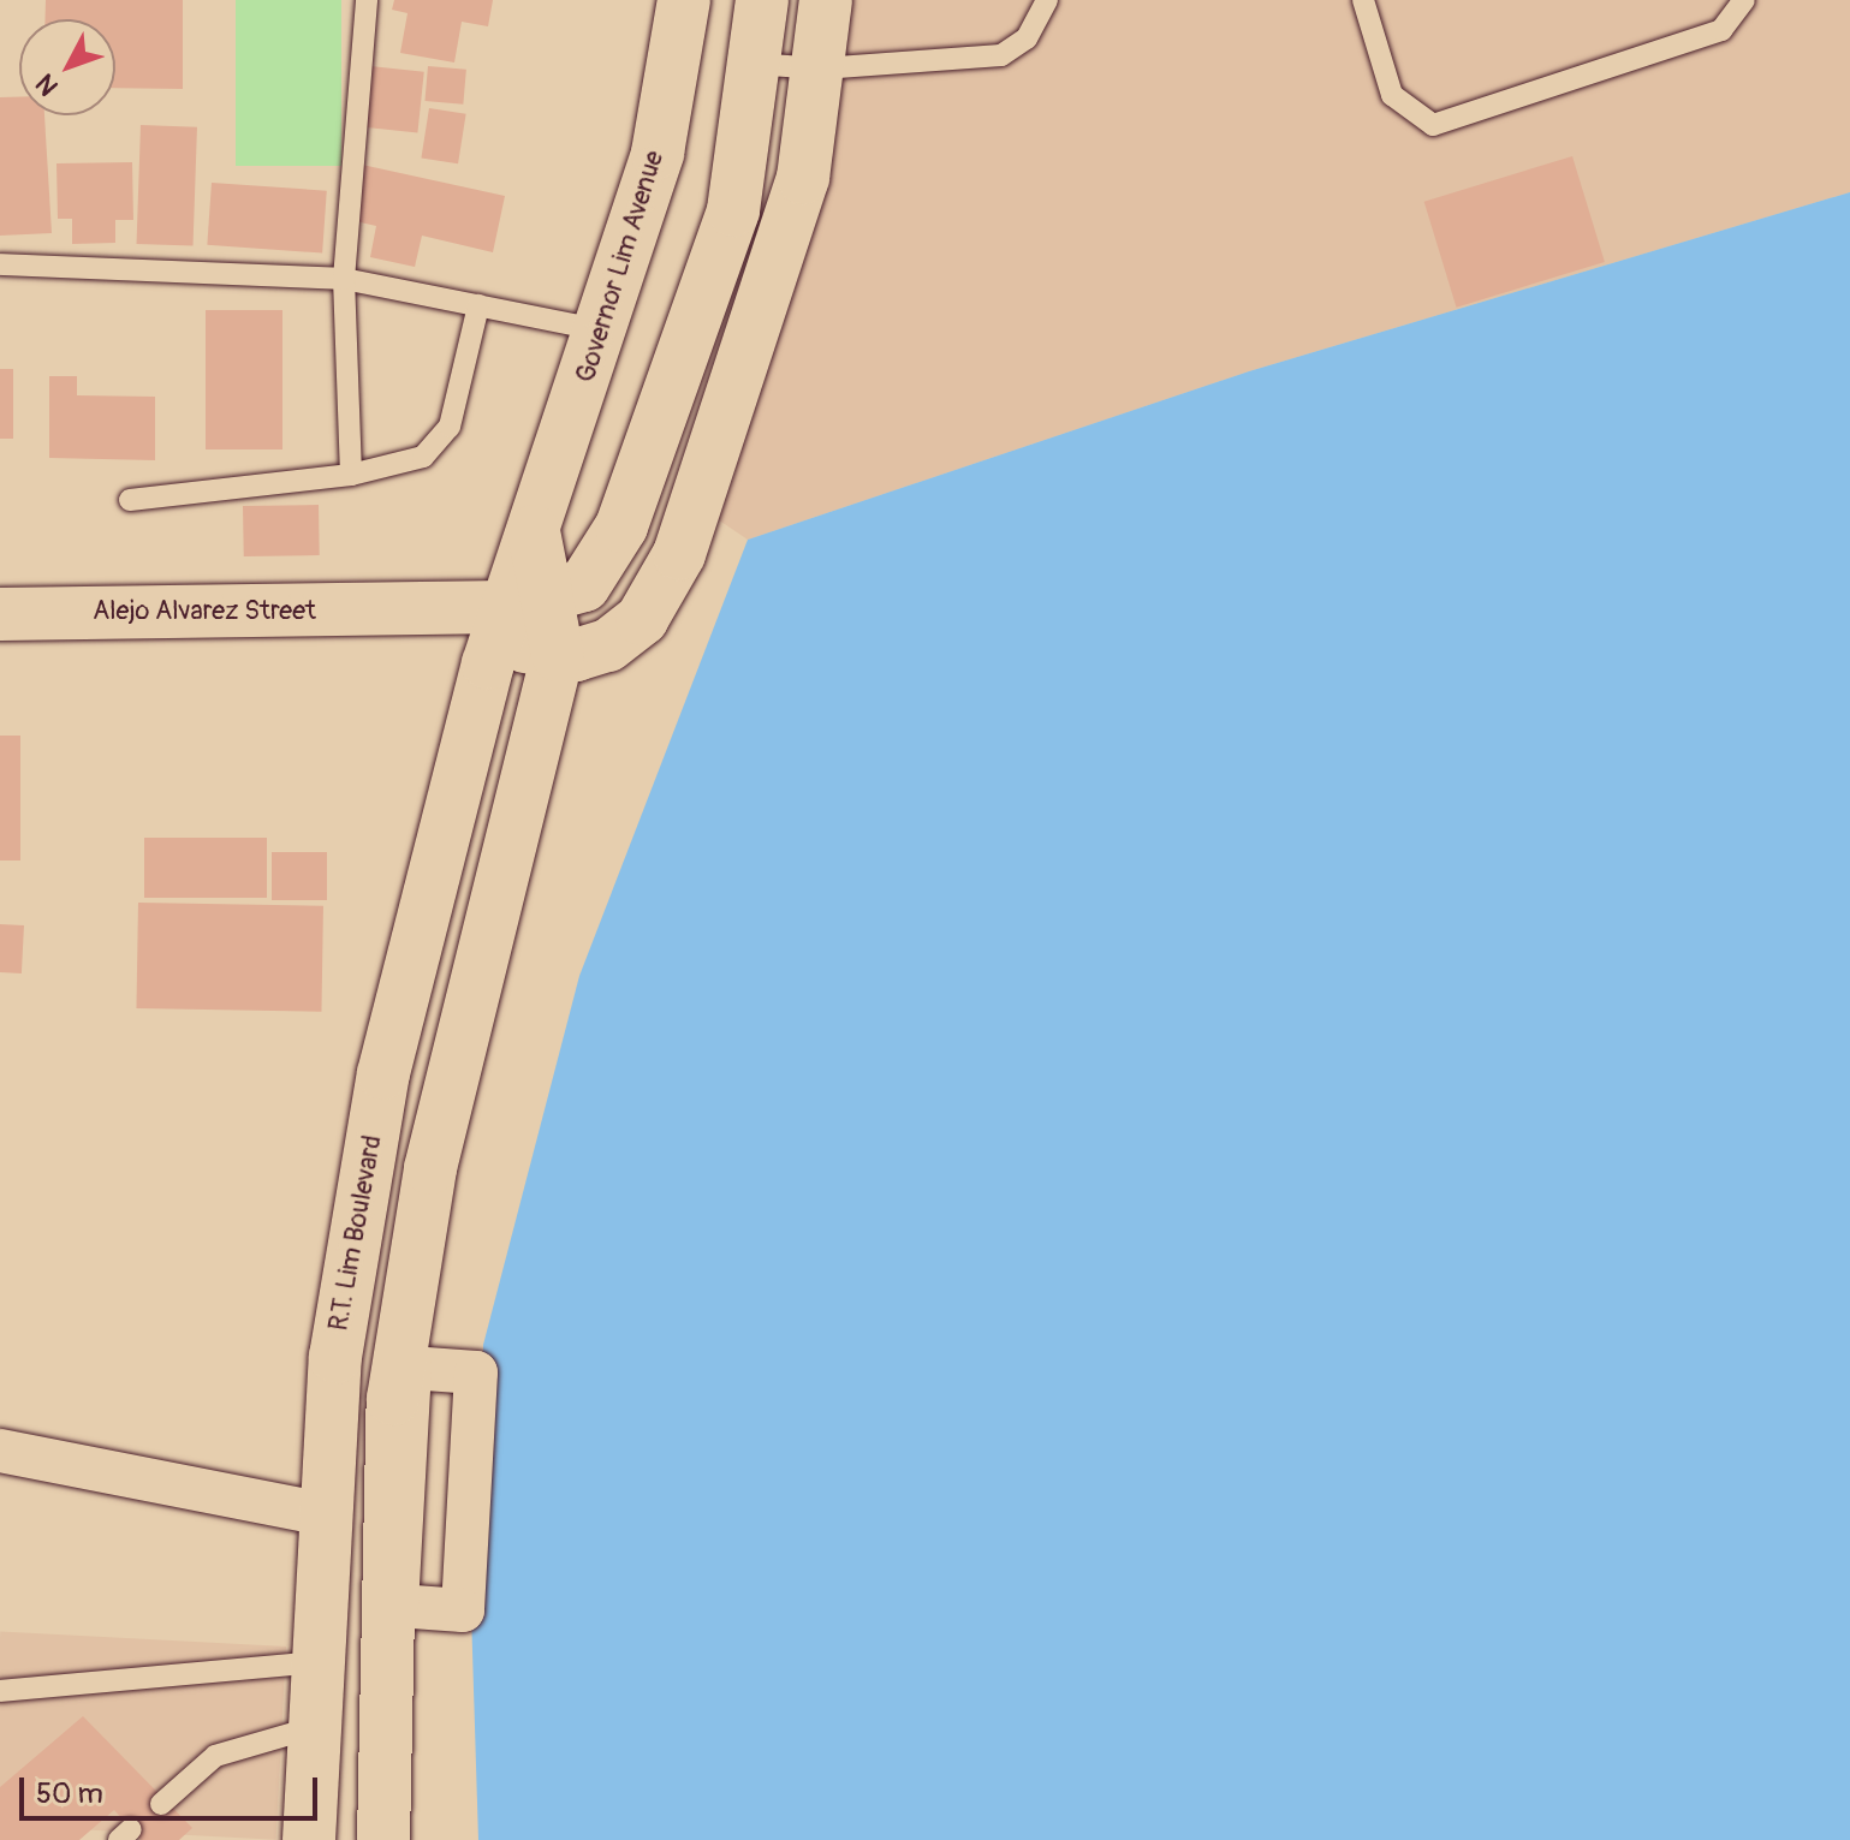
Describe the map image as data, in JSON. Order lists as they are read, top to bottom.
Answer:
{
  "streets": {
    "main road": ["Governor Lim Avenue", "Alejo Alvarez Street", "R.T. Lim Boulevard"]
  },
  "crossings": [
    ["Governor Lim Avenue", "Alejo Alvarez Street"],
    ["Governor Lim Avenue", "R.T. Lim Boulevard"],
    ["Alejo Alvarez Street", "R.T. Lim Boulevard"]
  ],
  "scale_bar": "50 m",
  "north": "bottom left"
}
